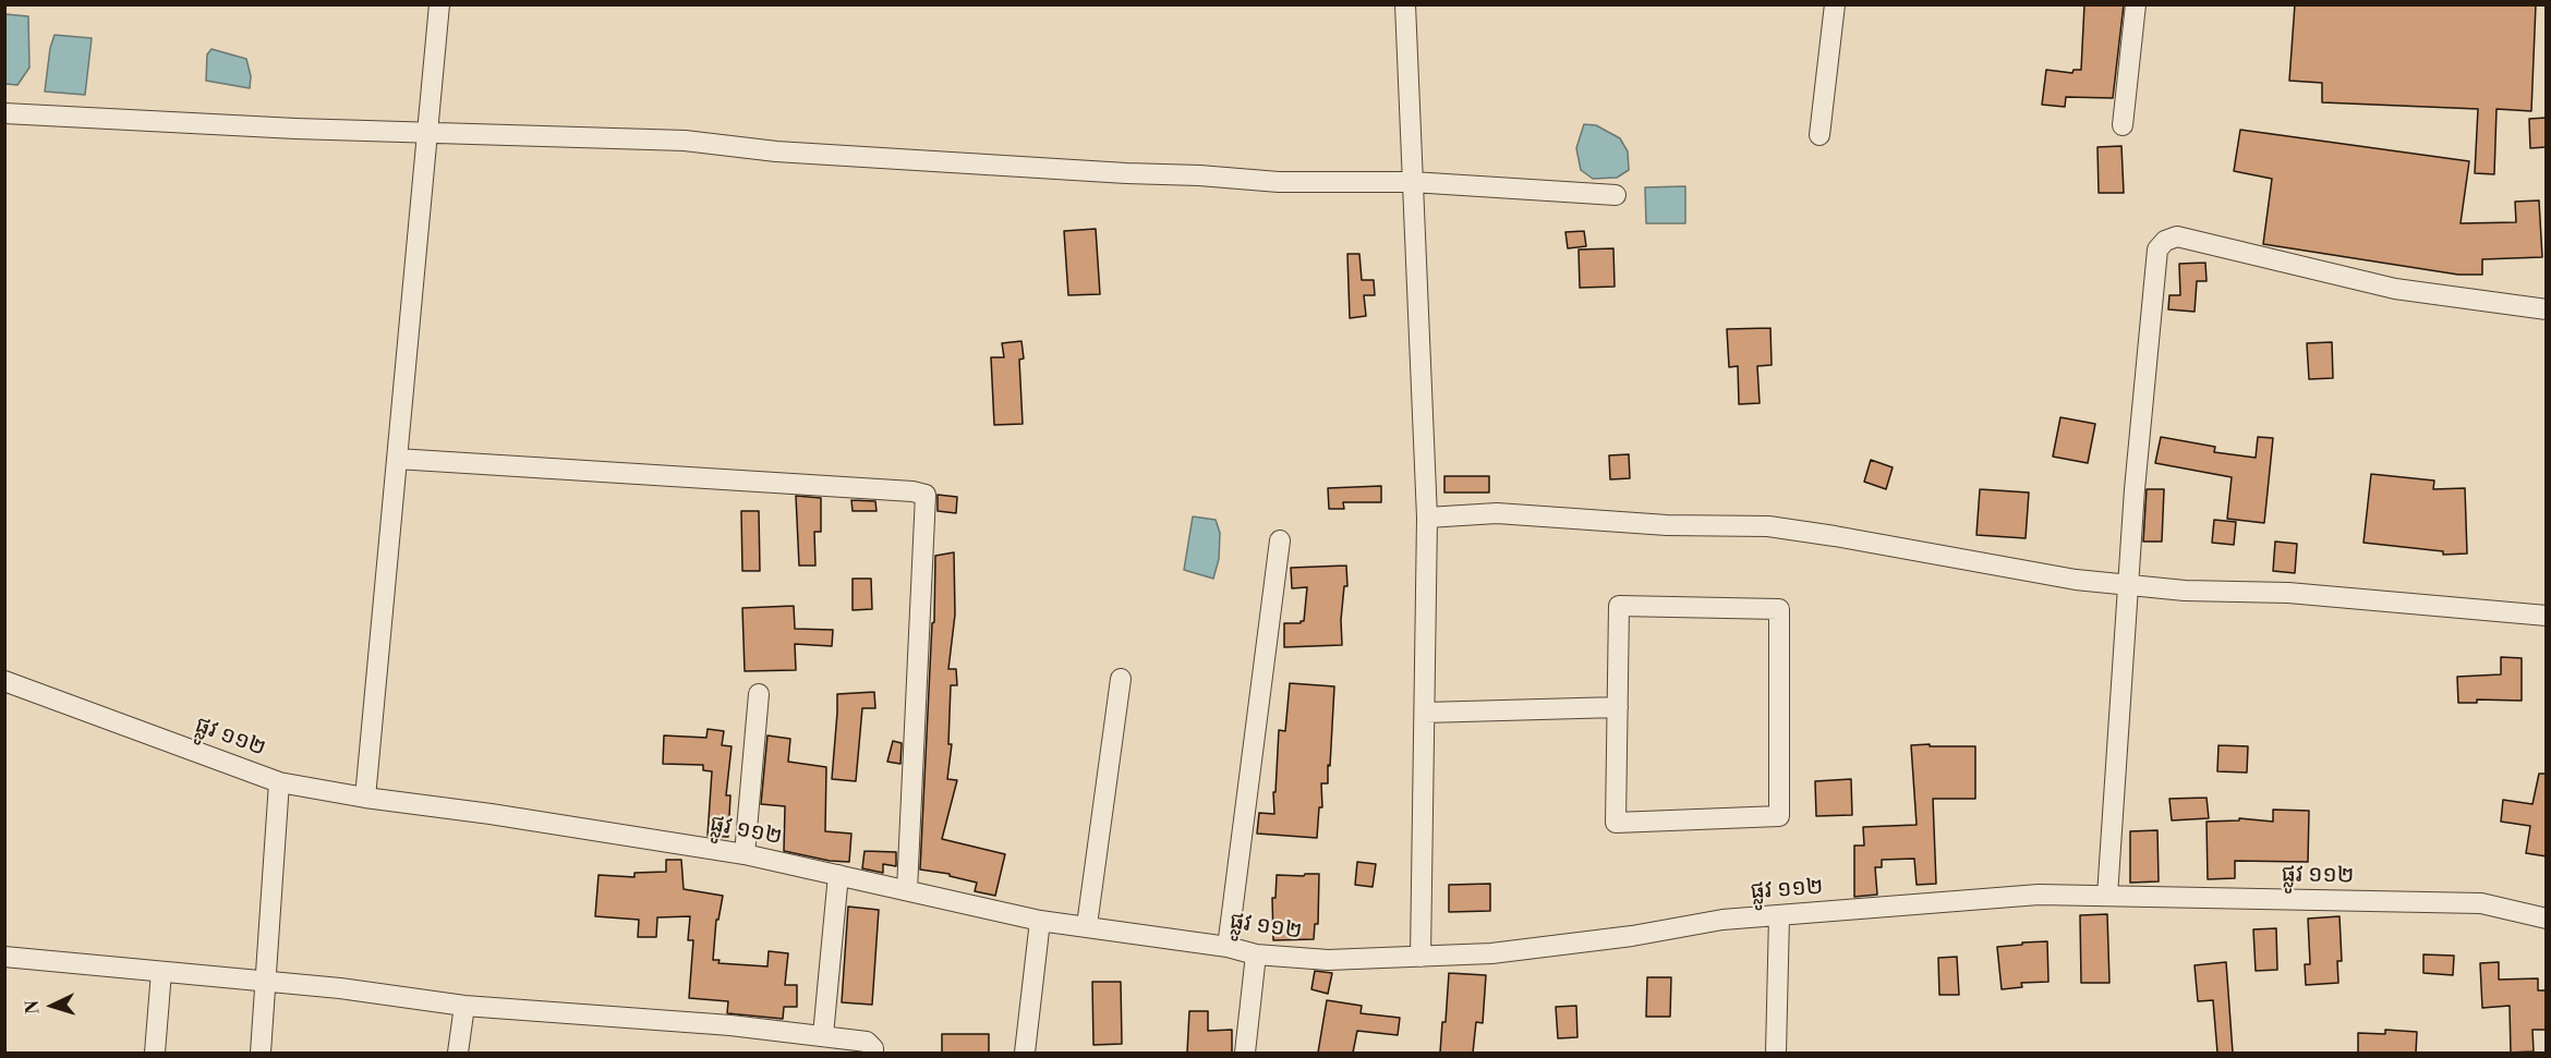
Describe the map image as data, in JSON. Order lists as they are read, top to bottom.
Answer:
{
  "streets": {
    "street": ["ផ្លូវ ១១២"]
  },
  "north": "left"
}
